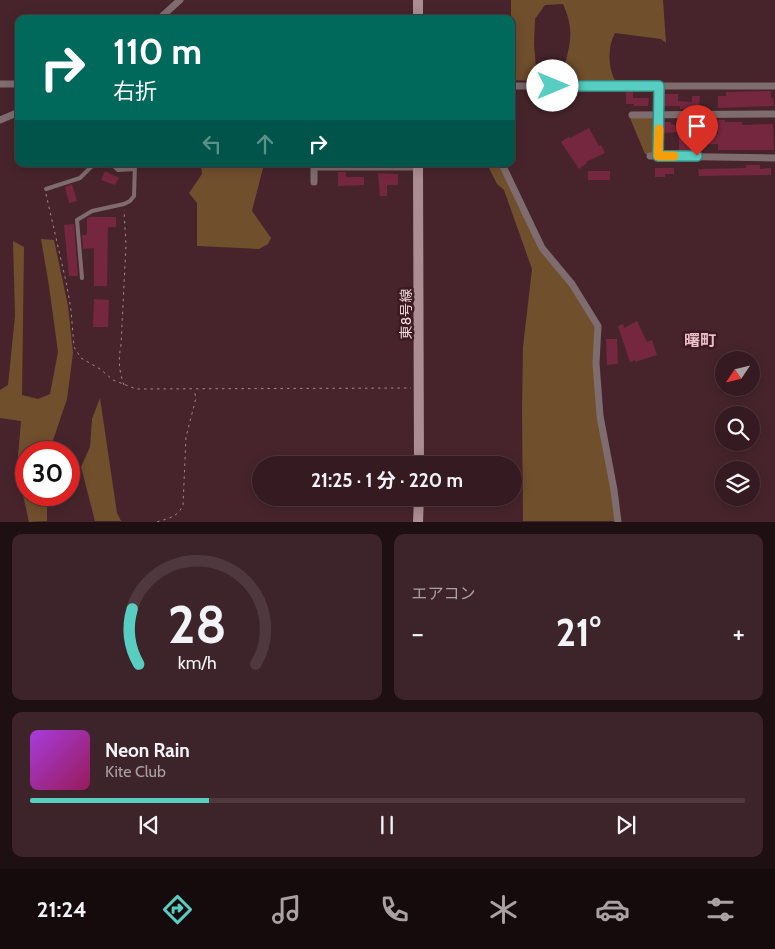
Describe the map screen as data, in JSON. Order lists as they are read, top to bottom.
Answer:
{
  "streets": {
    "street": ["東8号線"]
  },
  "districts": ["曙町"],
  "north": "bottom left",
  "page": {
    "turn": ["110 m", "右折"],
    "limit": "30",
    "trip": "21:25 · 1 分 · 220 m",
    "tile": "エアコン",
    "heat": ["−", "21°", "+"],
    "song": ["Neon Rain", "Kite Club"],
    "tabs": "21:24",
    "gauge": ["28", "km/h"]
  }
}
